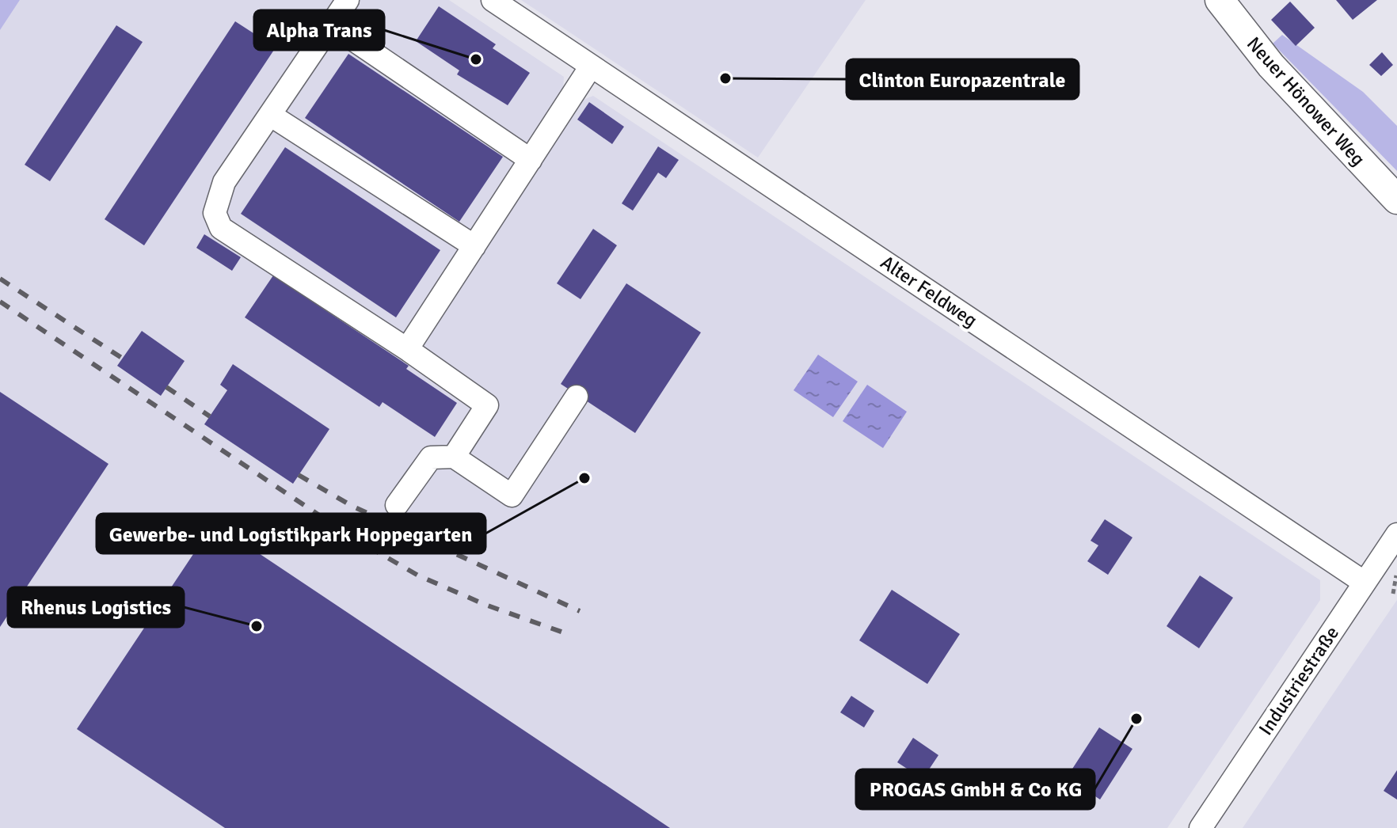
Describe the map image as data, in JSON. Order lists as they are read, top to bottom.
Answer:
{
  "streets": {
    "main road": ["Neuer Hönower Weg"],
    "street": ["Alter Feldweg", "Industriestraße"]
  },
  "crossings": [
    ["Alter Feldweg", "Industriestraße"]
  ],
  "places": [
    "Alpha Trans",
    "Clinton Europazentrale",
    "Gewerbe- und Logistikpark Hoppegarten",
    "Rhenus Logistics",
    "PROGAS GmbH & Co KG"
  ]
}
